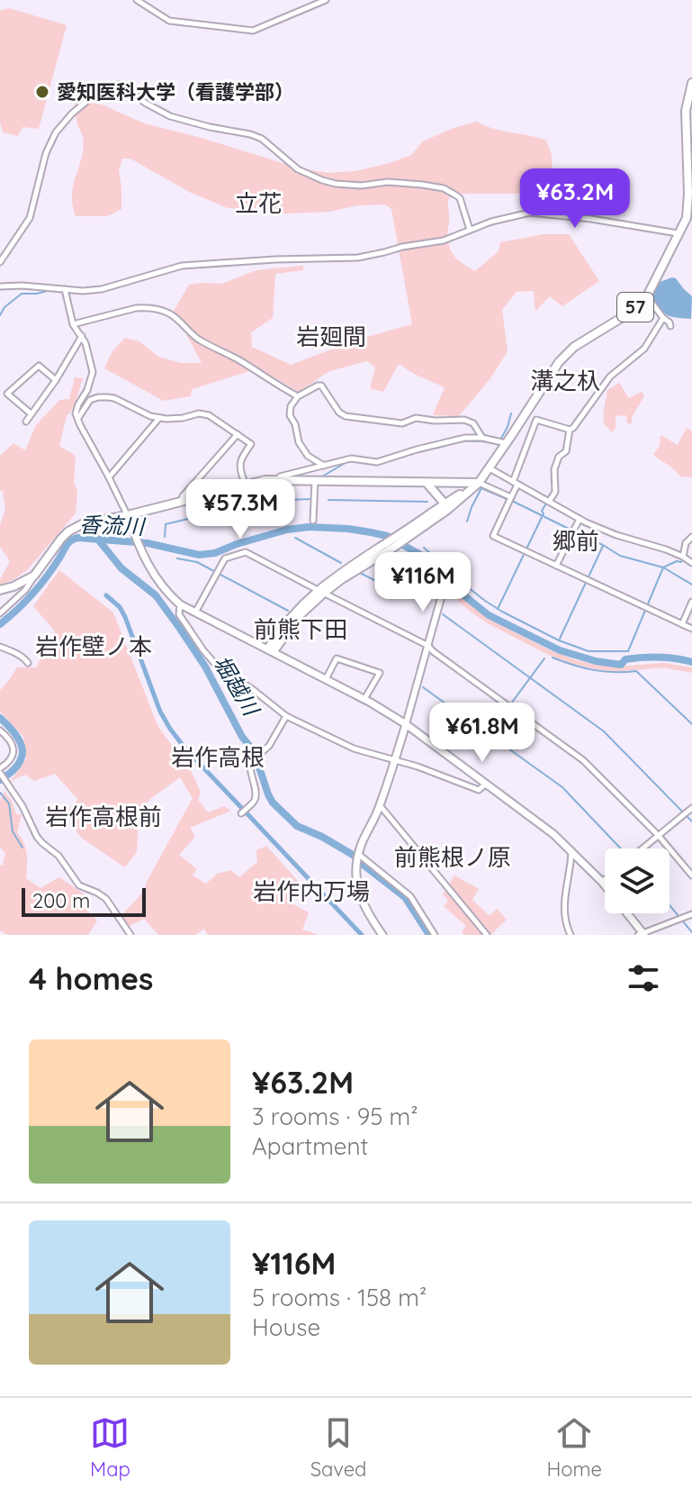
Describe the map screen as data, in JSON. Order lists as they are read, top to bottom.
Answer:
{
  "streets": {
    "main road": ["57"]
  },
  "districts": [
    "立花",
    "岩廻間",
    "溝之杁",
    "郷前",
    "前熊下田",
    "岩作壁ノ本",
    "岩作高根",
    "岩作高根前",
    "前熊根ノ原",
    "岩作内万場"
  ],
  "water": ["香流川", "堀越川"],
  "places": ["愛知医科大学（看護学部）"],
  "scale_bar": "200 m",
  "page": {
    "price": [
      "¥63.2M",
      "¥57.3M",
      "¥116M",
      "¥61.8M"
    ],
    "scale": "200 m",
    "heading": "4 homes",
    "list": [
      {
        "name": "¥63.2M",
        "note": "3 rooms · 95 m² · Apartment"
      },
      {
        "name": "¥116M",
        "note": "5 rooms · 158 m² · House"
      }
    ],
    "tabs": ["Map", "Saved", "Home"]
  }
}
